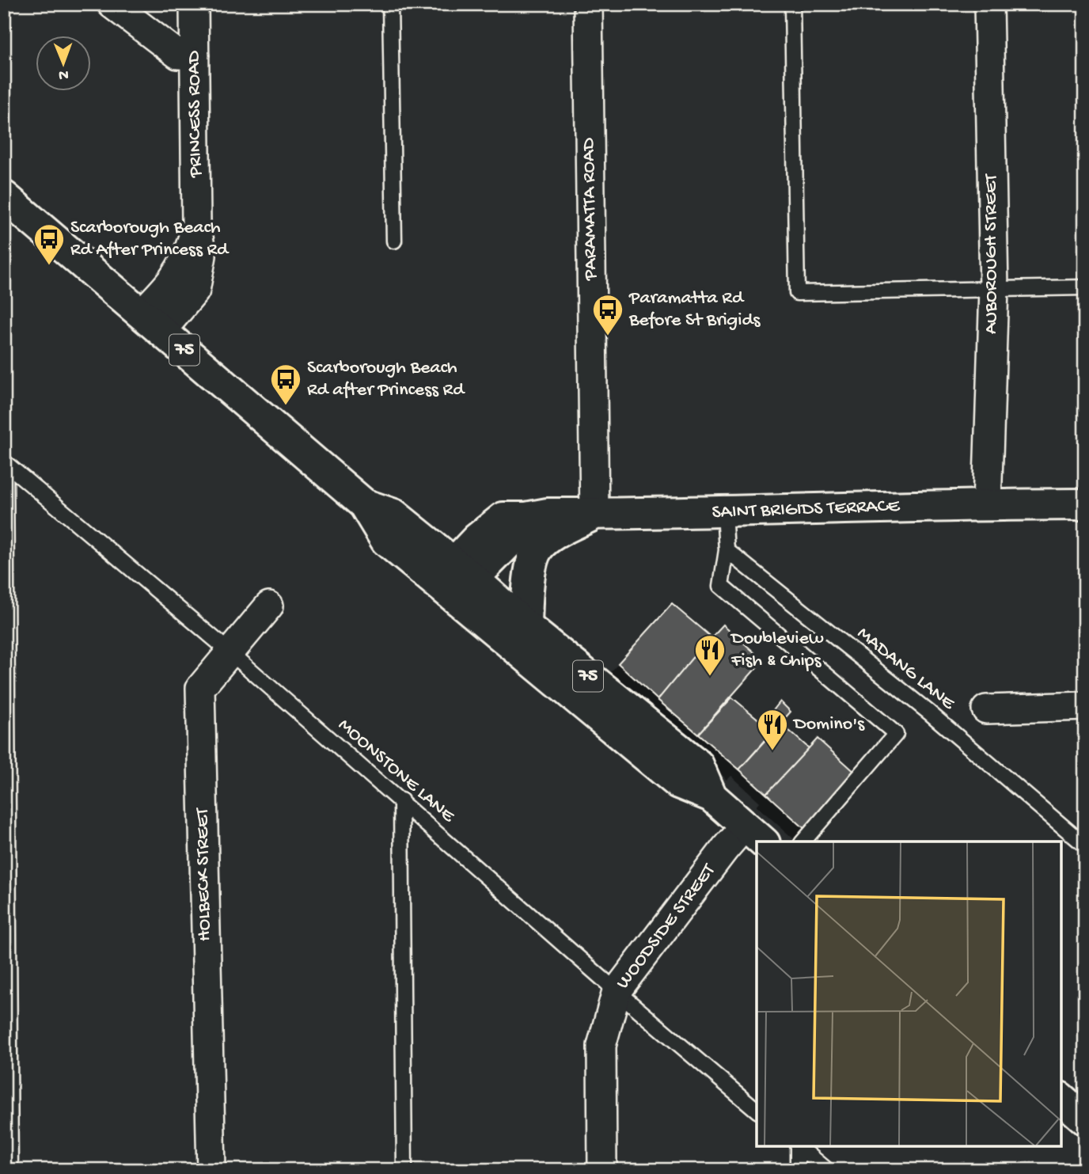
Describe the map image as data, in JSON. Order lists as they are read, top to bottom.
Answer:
{
  "streets": {
    "main road": ["75", "SAINT BRIGIDS TERRACE"],
    "street": [
      "PRINCESS ROAD",
      "PARAMATTA ROAD",
      "AUBOROUGH STREET",
      "HOLBECK STREET",
      "WOODSIDE STREET"
    ],
    "lane": ["MADANG LANE", "MOONSTONE LANE"]
  },
  "crossings": [
    ["PRINCESS ROAD", "75"],
    ["PARAMATTA ROAD", "SAINT BRIGIDS TERRACE"],
    ["AUBOROUGH STREET", "SAINT BRIGIDS TERRACE"],
    ["75", "SAINT BRIGIDS TERRACE"],
    ["75", "WOODSIDE STREET"],
    ["MOONSTONE LANE", "HOLBECK STREET"],
    ["MOONSTONE LANE", "WOODSIDE STREET"]
  ],
  "places": {
    "bus stop": ["Scarborough Beach Rd After Princess Rd", "Paramatta Rd Before St Brigids", "Scarborough Beach Rd after Princess Rd"],
    "restaurant": ["Doubleview Fish & Chips", "Domino's"]
  },
  "north": "bottom"
}
